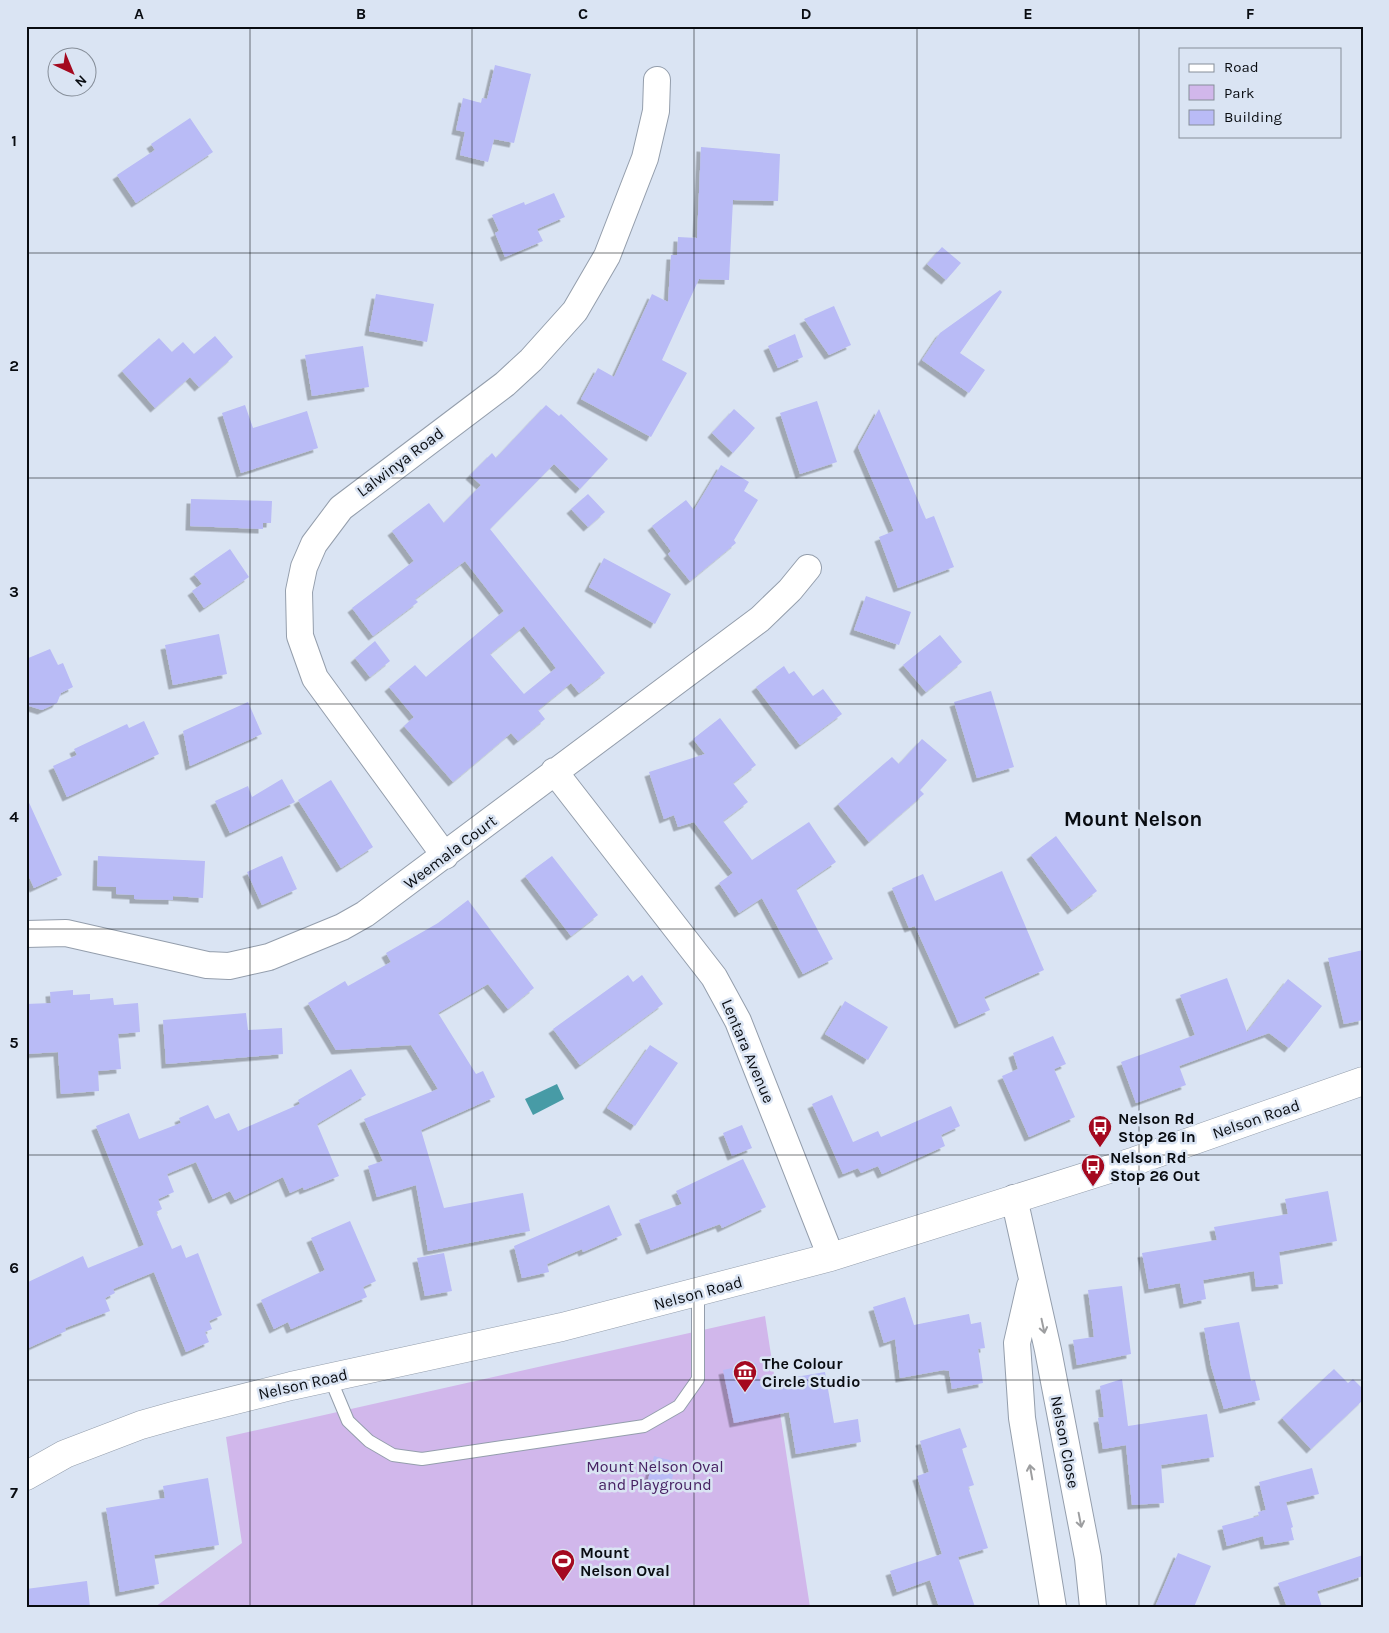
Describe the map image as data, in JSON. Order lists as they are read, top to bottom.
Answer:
{
  "streets": {
    "main road": ["Nelson Road"],
    "street": [
      "Lalwinya Road",
      "Weemala Court",
      "Lentara Avenue",
      "Nelson Close"
    ]
  },
  "crossings": [
    ["Lalwinya Road", "Weemala Court"],
    ["Weemala Court", "Lentara Avenue"],
    ["Lentara Avenue", "Nelson Road"],
    ["Nelson Road", "Nelson Close"]
  ],
  "districts": ["Mount Nelson"],
  "parks": ["Mount Nelson Oval and Playground"],
  "places": {
    "bus stop": ["Nelson Rd Stop 26 In", "Nelson Rd Stop 26 Out"],
    "museum": ["The Colour Circle Studio"],
    "sports": ["Mount Nelson Oval"]
  },
  "legend": ["Road", "Park", "Building"],
  "north": "bottom right",
  "grid": {
    "columns": [
      "A",
      "B",
      "C",
      "D",
      "E",
      "F"
    ],
    "rows": [
      "1",
      "2",
      "3",
      "4",
      "5",
      "6",
      "7"
    ]
  }
}
